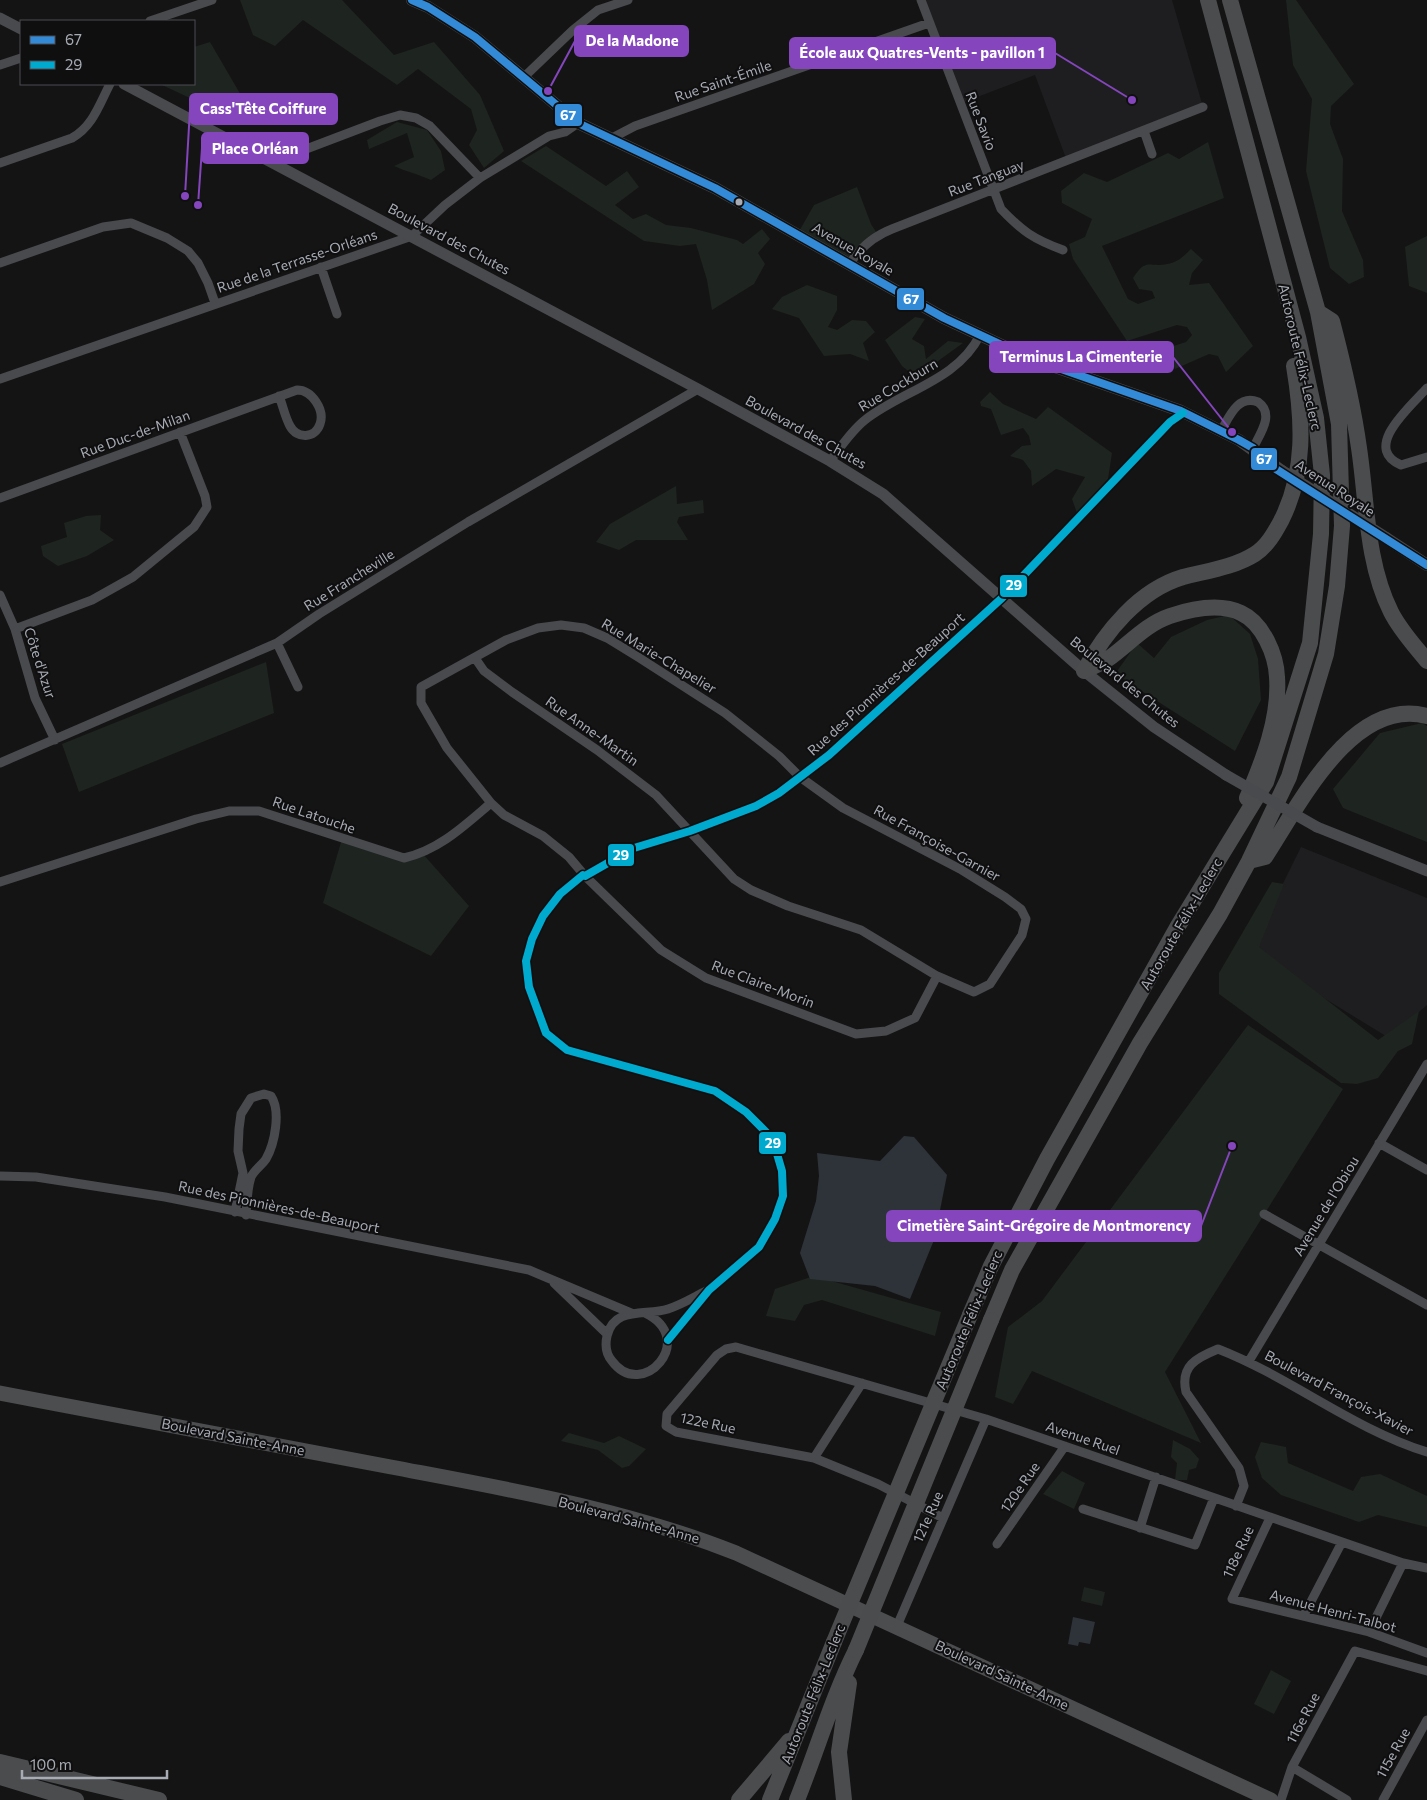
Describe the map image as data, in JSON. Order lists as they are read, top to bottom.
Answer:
{
  "streets": {
    "highway": ["Autoroute Félix-Leclerc"],
    "main road": ["Avenue Royale", "Boulevard Sainte-Anne"],
    "street": [
      "Rue Saint-Émile",
      "Rue Savio",
      "Rue Tanguay",
      "Boulevard des Chutes",
      "Rue de la Terrasse-Orléans",
      "Rue Cockburn",
      "Rue Duc-de-Milan",
      "Rue Francheville",
      "Rue Marie-Chapelier",
      "Côte d'Azur",
      "Rue des Pionnières-de-Beauport",
      "Rue Anne-Martin",
      "Rue Latouche",
      "Rue Françoise-Garnier",
      "Rue Claire-Morin",
      "Avenue de l'Obiou",
      "Boulevard François-Xavier",
      "122e Rue",
      "Avenue Ruel",
      "120e Rue",
      "121e Rue",
      "118e Rue",
      "Avenue Henri-Talbot",
      "116e Rue",
      "115e Rue"
    ]
  },
  "crossings": [
    ["Rue Saint-Émile", "Rue Savio"],
    ["Rue Saint-Émile", "Avenue Royale"],
    ["Rue Savio", "Rue Tanguay"],
    ["Rue Tanguay", "Avenue Royale"],
    ["Boulevard des Chutes", "Rue de la Terrasse-Orléans"],
    ["Boulevard des Chutes", "Rue Cockburn"],
    ["Boulevard des Chutes", "Rue Francheville"],
    ["Boulevard des Chutes", "Rue des Pionnières-de-Beauport"],
    ["Avenue Royale", "Rue de la Terrasse-Orléans"],
    ["Avenue Royale", "Rue Cockburn"],
    ["Avenue Royale", "Rue des Pionnières-de-Beauport"],
    ["Rue Francheville", "Côte d'Azur"],
    ["Rue Marie-Chapelier", "Rue des Pionnières-de-Beauport"],
    ["Rue Marie-Chapelier", "Rue Anne-Martin"],
    ["Rue Marie-Chapelier", "Rue Latouche"],
    ["Rue Marie-Chapelier", "Rue Françoise-Garnier"],
    ["Rue Marie-Chapelier", "Rue Claire-Morin"],
    ["Rue des Pionnières-de-Beauport", "Rue Anne-Martin"],
    ["Rue des Pionnières-de-Beauport", "Rue Françoise-Garnier"],
    ["Rue des Pionnières-de-Beauport", "Rue Claire-Morin"],
    ["Rue Anne-Martin", "Rue Françoise-Garnier"],
    ["Rue Françoise-Garnier", "Rue Claire-Morin"],
    ["Avenue de l'Obiou", "Boulevard François-Xavier"],
    ["Boulevard François-Xavier", "Avenue Ruel"],
    ["122e Rue", "Avenue Ruel"],
    ["122e Rue", "121e Rue"],
    ["Boulevard Sainte-Anne", "121e Rue"],
    ["Avenue Ruel", "120e Rue"],
    ["Avenue Ruel", "121e Rue"],
    ["Avenue Ruel", "118e Rue"],
    ["118e Rue", "Avenue Henri-Talbot"]
  ],
  "places": [
    "De la Madone",
    "École aux Quatres-Vents - pavillon 1",
    "Cass'Tête Coiffure",
    "Place Orléan",
    "Terminus La Cimenterie",
    "Cimetière Saint-Grégoire de Montmorency"
  ],
  "lines": ["transit line 67", "transit line 29"],
  "legend": ["67", "29"],
  "scale_bar": "100 m"
}
